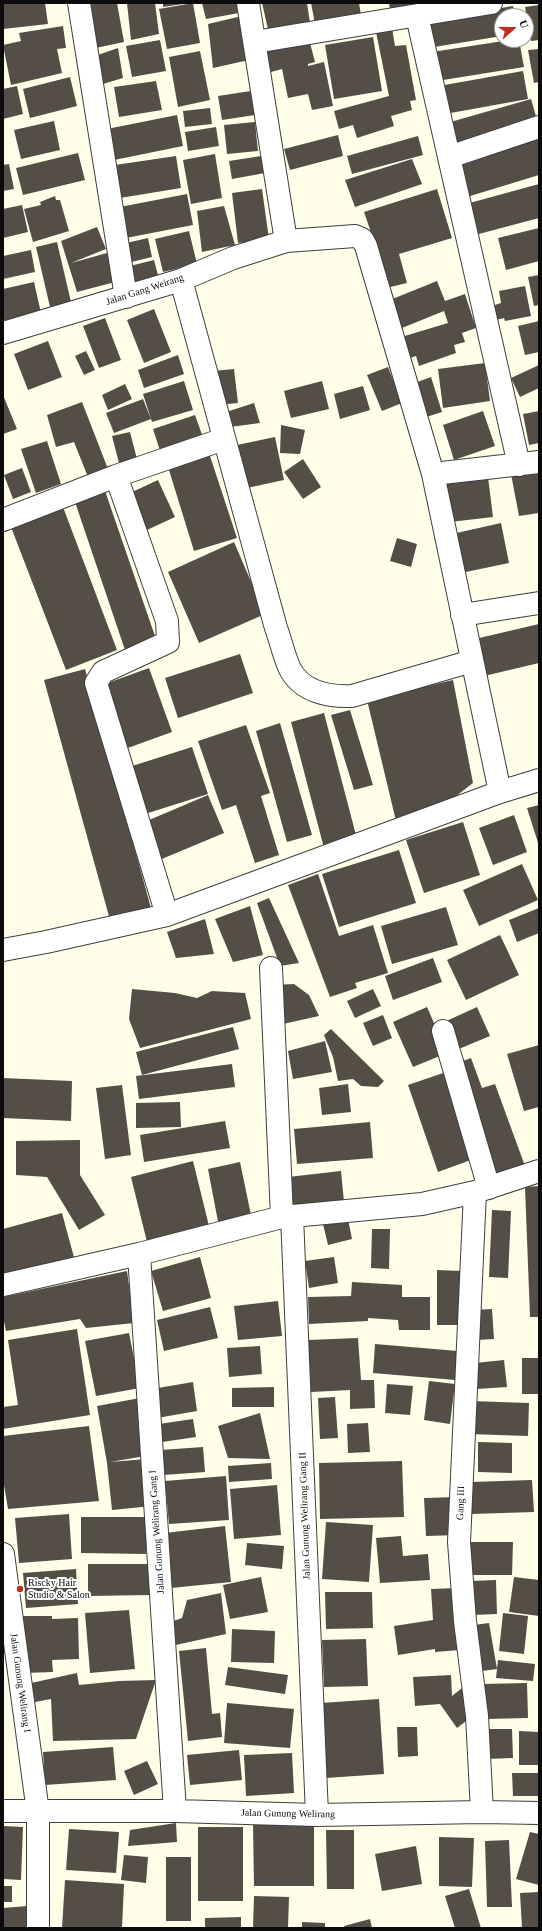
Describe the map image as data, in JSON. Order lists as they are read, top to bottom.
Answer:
{
  "streets": {
    "street": [
      "Jalan Gang Weirang",
      "Gang III",
      "Jalan Gunung Welirang Gang II",
      "Jalan Gunung Welirang Gang I",
      "Jalan Gunung Welirang I",
      "Jalan Gunung Welirang"
    ]
  },
  "crossings": [
    ["Gang III", "Jalan Gunung Welirang"],
    ["Jalan Gunung Welirang Gang II", "Jalan Gunung Welirang"],
    ["Jalan Gunung Welirang Gang I", "Jalan Gunung Welirang"],
    ["Jalan Gunung Welirang I", "Jalan Gunung Welirang"]
  ],
  "places": ["Riscky Hair Studio & Salon"],
  "north": "right"
}
